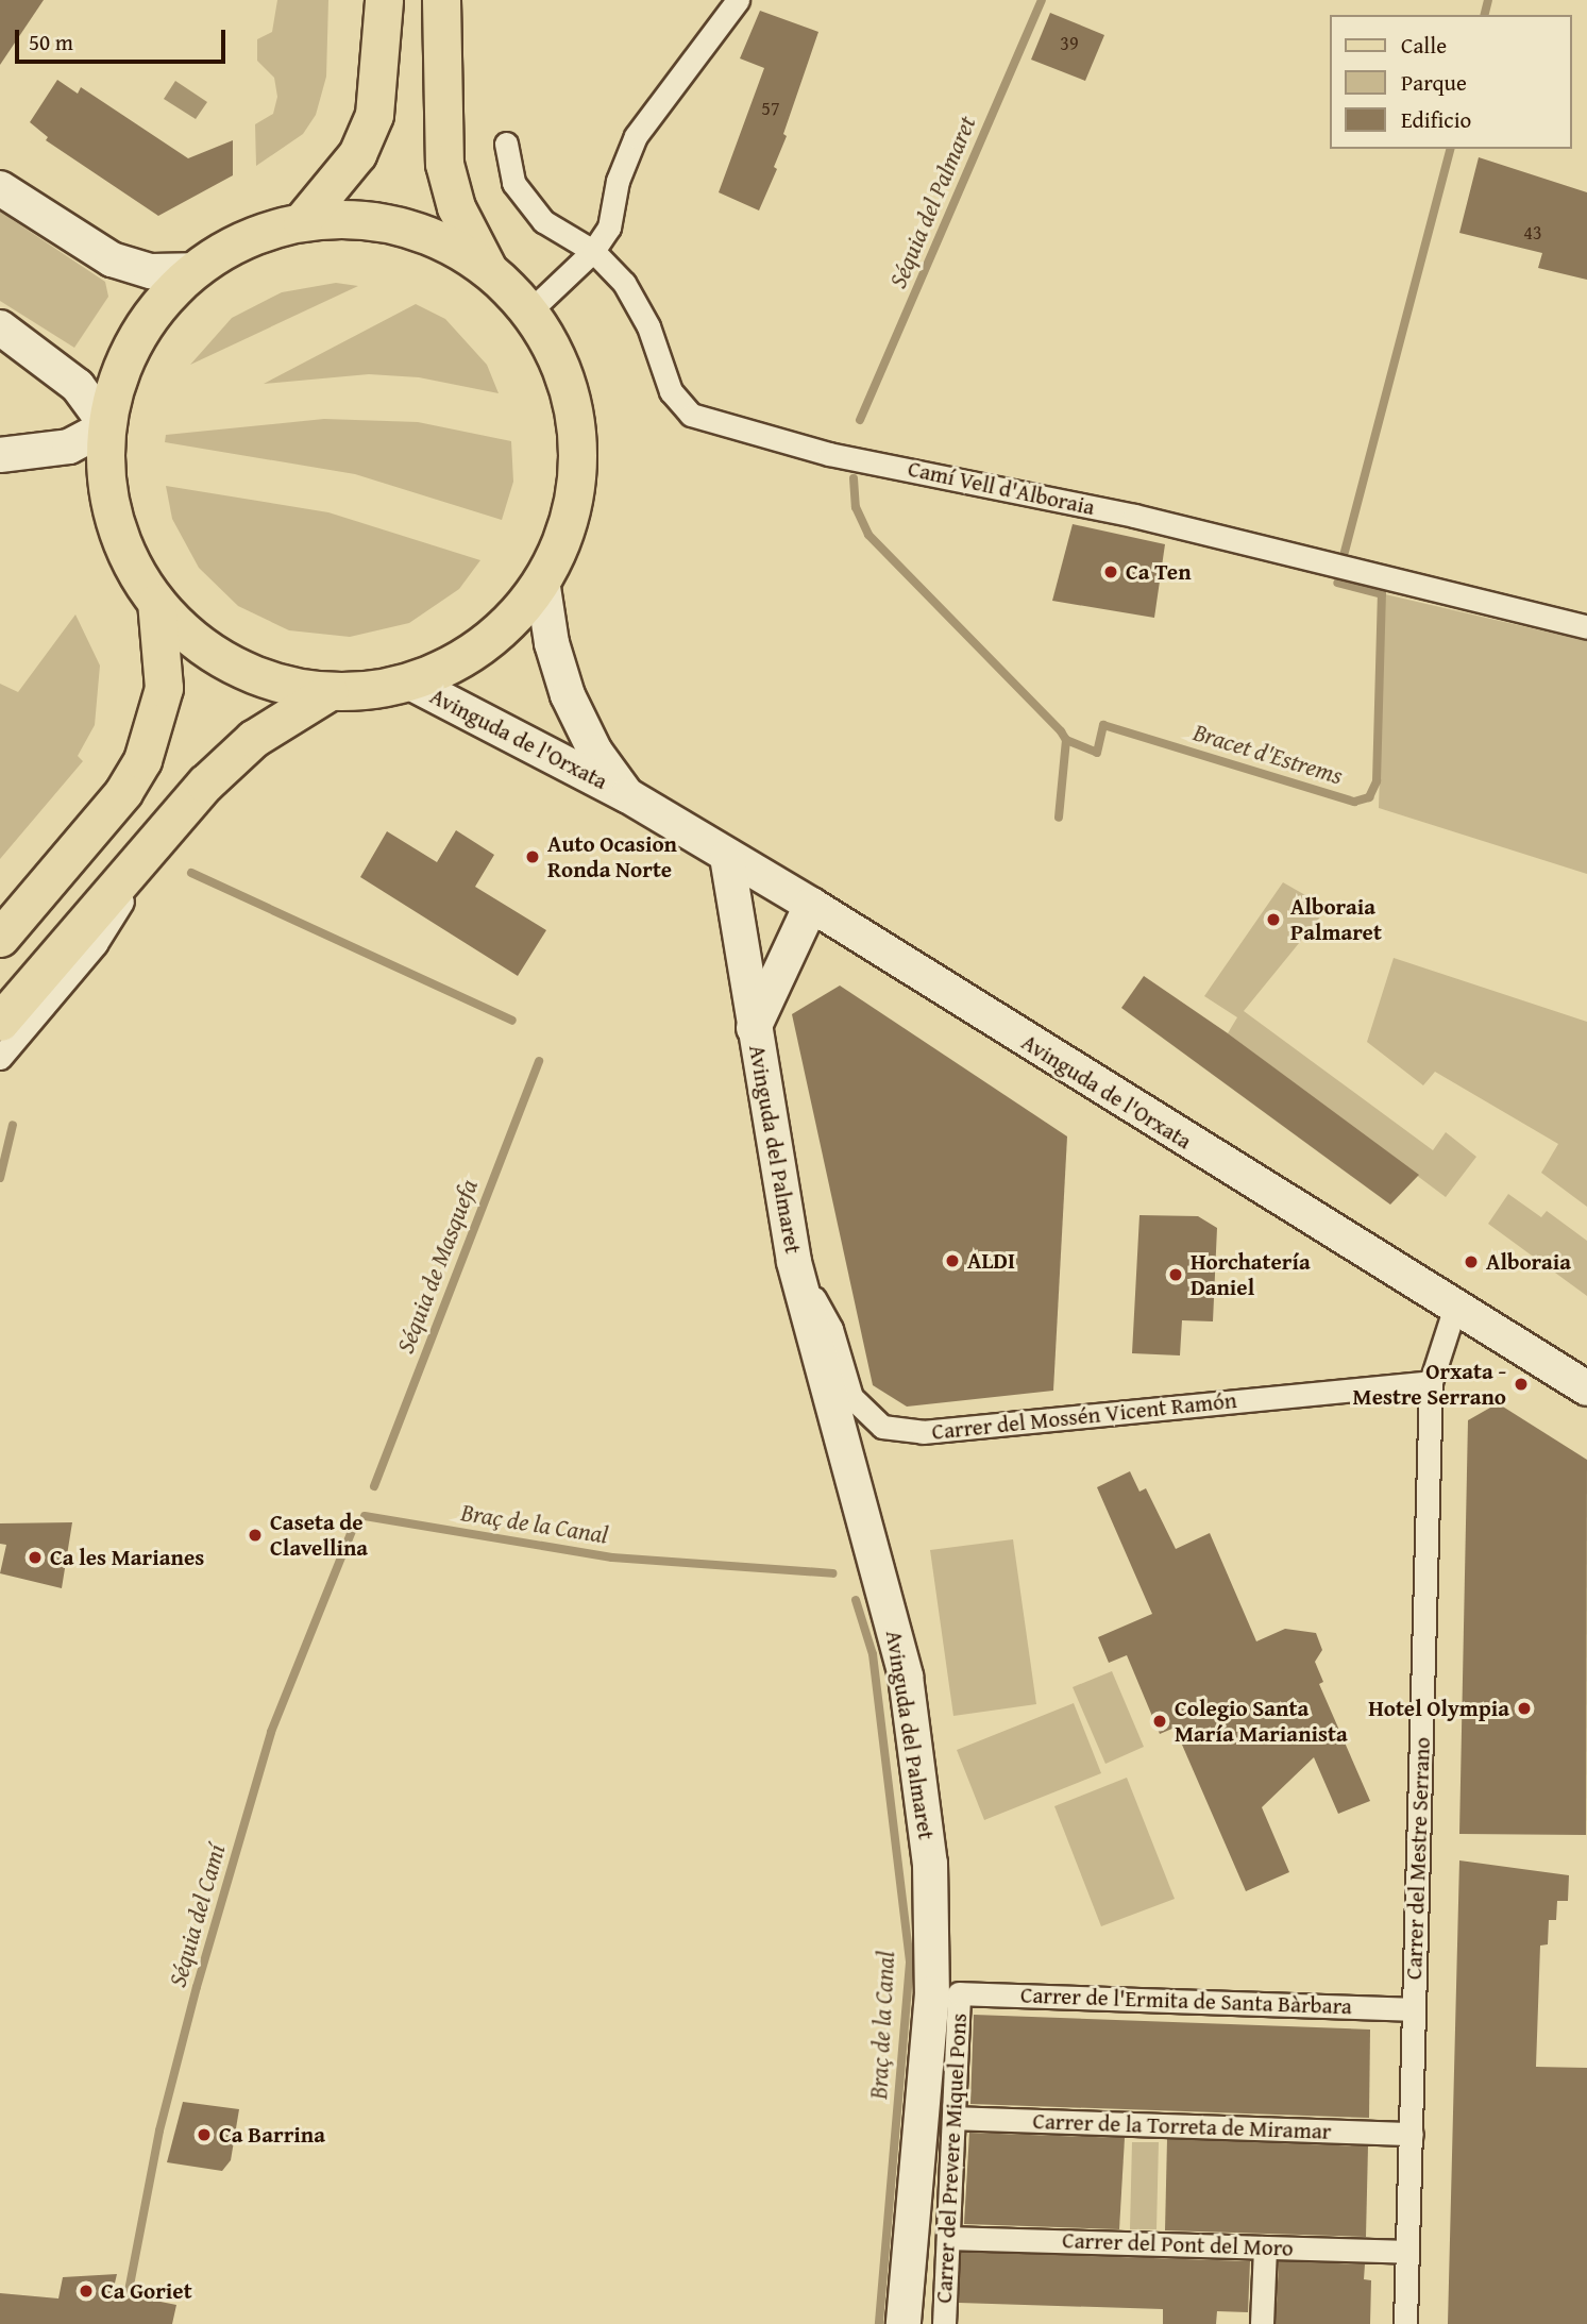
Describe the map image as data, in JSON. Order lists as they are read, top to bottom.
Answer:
{
  "streets": {
    "main road": ["Avinguda de l'Orxata", "Avinguda del Palmaret"],
    "street": [
      "Camí Vell d'Alboraia",
      "Carrer del Mossén Vicent Ramón",
      "Carrer del Mestre Serrano",
      "Carrer de l'Ermita de Santa Bàrbara",
      "Carrer de la Torreta de Miramar",
      "Carrer del Prevere Miquel Pons",
      "Carrer del Pont del Moro"
    ]
  },
  "crossings": [
    ["Avinguda de l'Orxata", "Avinguda del Palmaret"],
    ["Avinguda de l'Orxata", "Carrer del Mestre Serrano"],
    ["Avinguda del Palmaret", "Carrer del Mossén Vicent Ramón"],
    ["Carrer del Mossén Vicent Ramón", "Carrer del Mestre Serrano"],
    ["Carrer del Mestre Serrano", "Carrer de l'Ermita de Santa Bàrbara"],
    ["Carrer del Mestre Serrano", "Carrer de la Torreta de Miramar"],
    ["Carrer del Mestre Serrano", "Carrer del Pont del Moro"],
    ["Carrer de l'Ermita de Santa Bàrbara", "Carrer del Prevere Miquel Pons"],
    ["Carrer de la Torreta de Miramar", "Carrer del Prevere Miquel Pons"],
    ["Carrer del Prevere Miquel Pons", "Carrer del Pont del Moro"]
  ],
  "water": [
    "Séquia del Palmaret",
    "Bracet d'Estrems",
    "Séquia de Masquefa",
    "Braç de la Canal",
    "Séquia del Camí"
  ],
  "places": [
    "Ca Ten",
    "Auto Ocasion Ronda Norte",
    "Alboraia Palmaret",
    "ALDI",
    "Alboraia",
    "Horchatería Daniel",
    "Orxata - Mestre Serrano",
    "Caseta de Clavellina",
    "Ca les Marianes",
    "Hotel Olympia",
    "Colegio Santa María Marianista",
    "Ca Barrina",
    "Ca Goriet"
  ],
  "house_numbers": ["39", "57", "43"],
  "legend": ["Calle", "Parque", "Edificio"],
  "scale_bar": "50 m"
}
